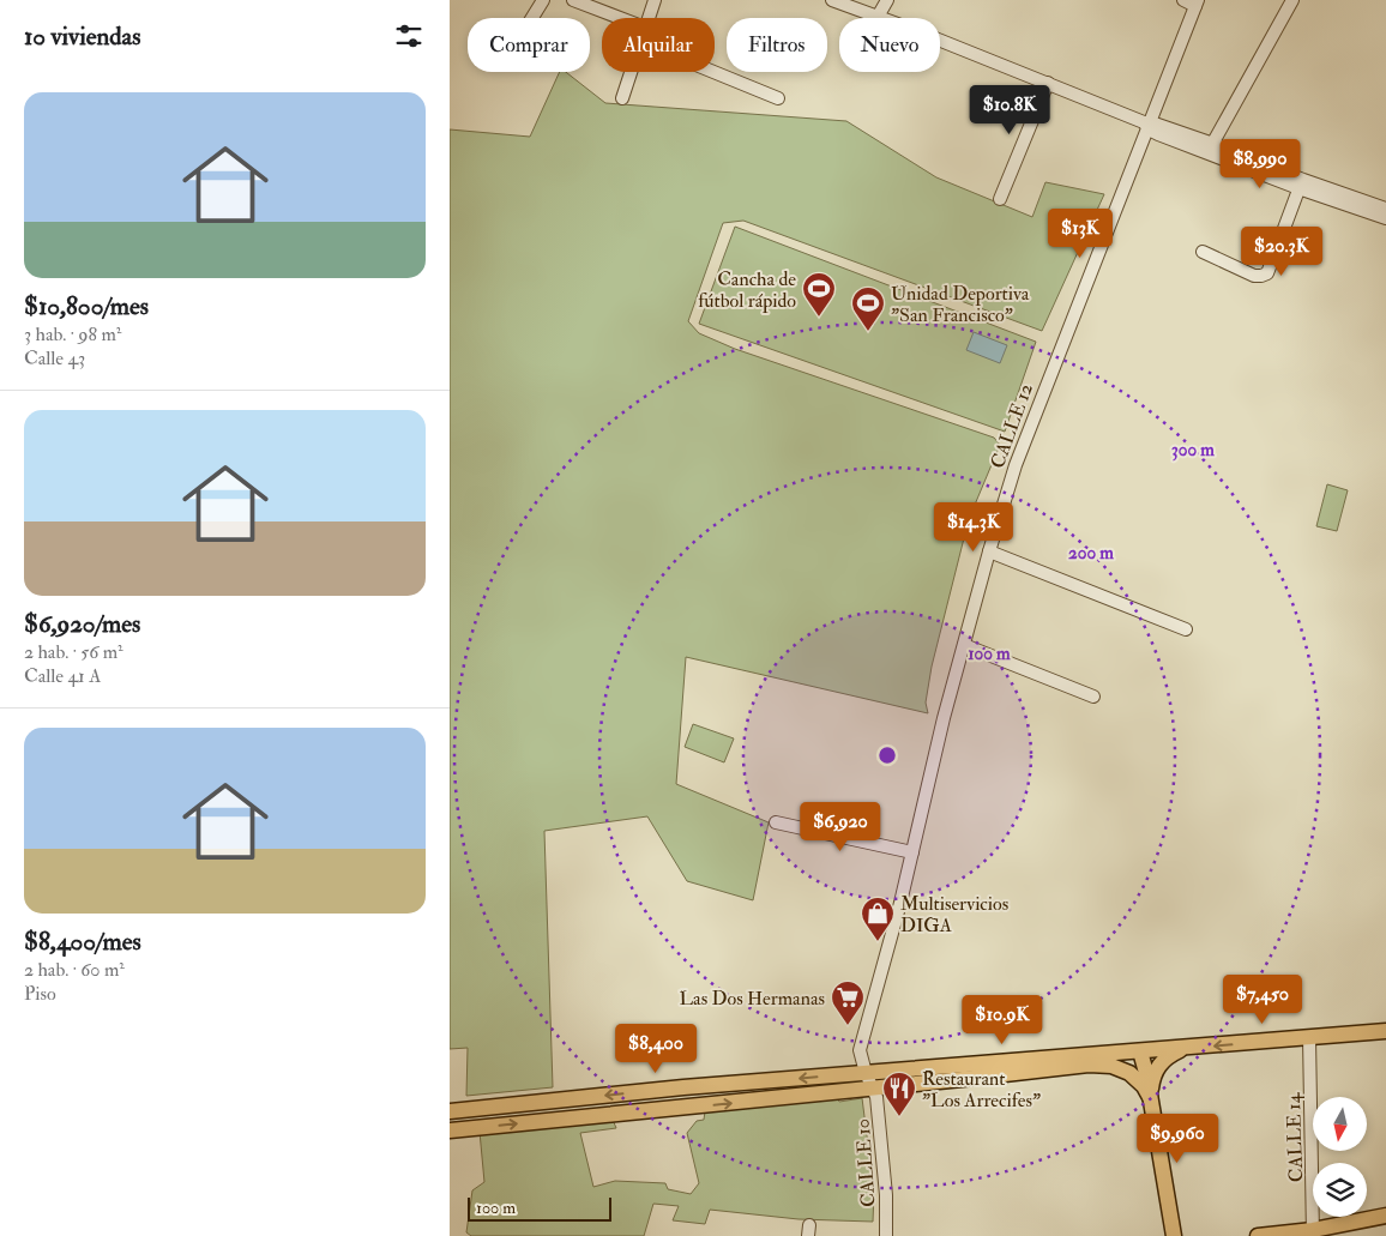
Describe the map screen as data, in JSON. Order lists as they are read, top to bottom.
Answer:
{
  "streets": {
    "street": ["CALLE 12", "CALLE 14", "CALLE 10"]
  },
  "crossings": [
    ["CALLE 12", "CALLE 10"]
  ],
  "places": {
    "sports": ["Cancha de fútbol rápido", "Unidad Deportiva \"San Francisco\""],
    "shop": ["Multiservicios DIGA"],
    "supermarket": ["Las Dos Hermanas"],
    "restaurant": ["Restaurant \"Los Arrecifes\""]
  },
  "scale_bar": "100 m",
  "north": "bottom",
  "page": {
    "heading": "10 viviendas",
    "chip": [
      "Comprar",
      "Alquilar",
      "Filtros",
      "Nuevo"
    ],
    "list": [
      {
        "name": "$10,800/mes",
        "note": "3 hab. · 98 m² · Calle 43"
      },
      {
        "name": "$6,920/mes",
        "note": "2 hab. · 56 m² · Calle 41 A"
      },
      {
        "name": "$8,400/mes",
        "note": "2 hab. · 60 m² · Piso"
      }
    ],
    "price": [
      "$10.8K",
      "$8,990",
      "$13K",
      "$20.3K",
      "$14.3K",
      "$6,920",
      "$7,450",
      "$10.9K",
      "$8,400",
      "$9,960"
    ],
    "scale": "100 m"
  },
  "rings": ["300 m", "200 m", "100 m"]
}
